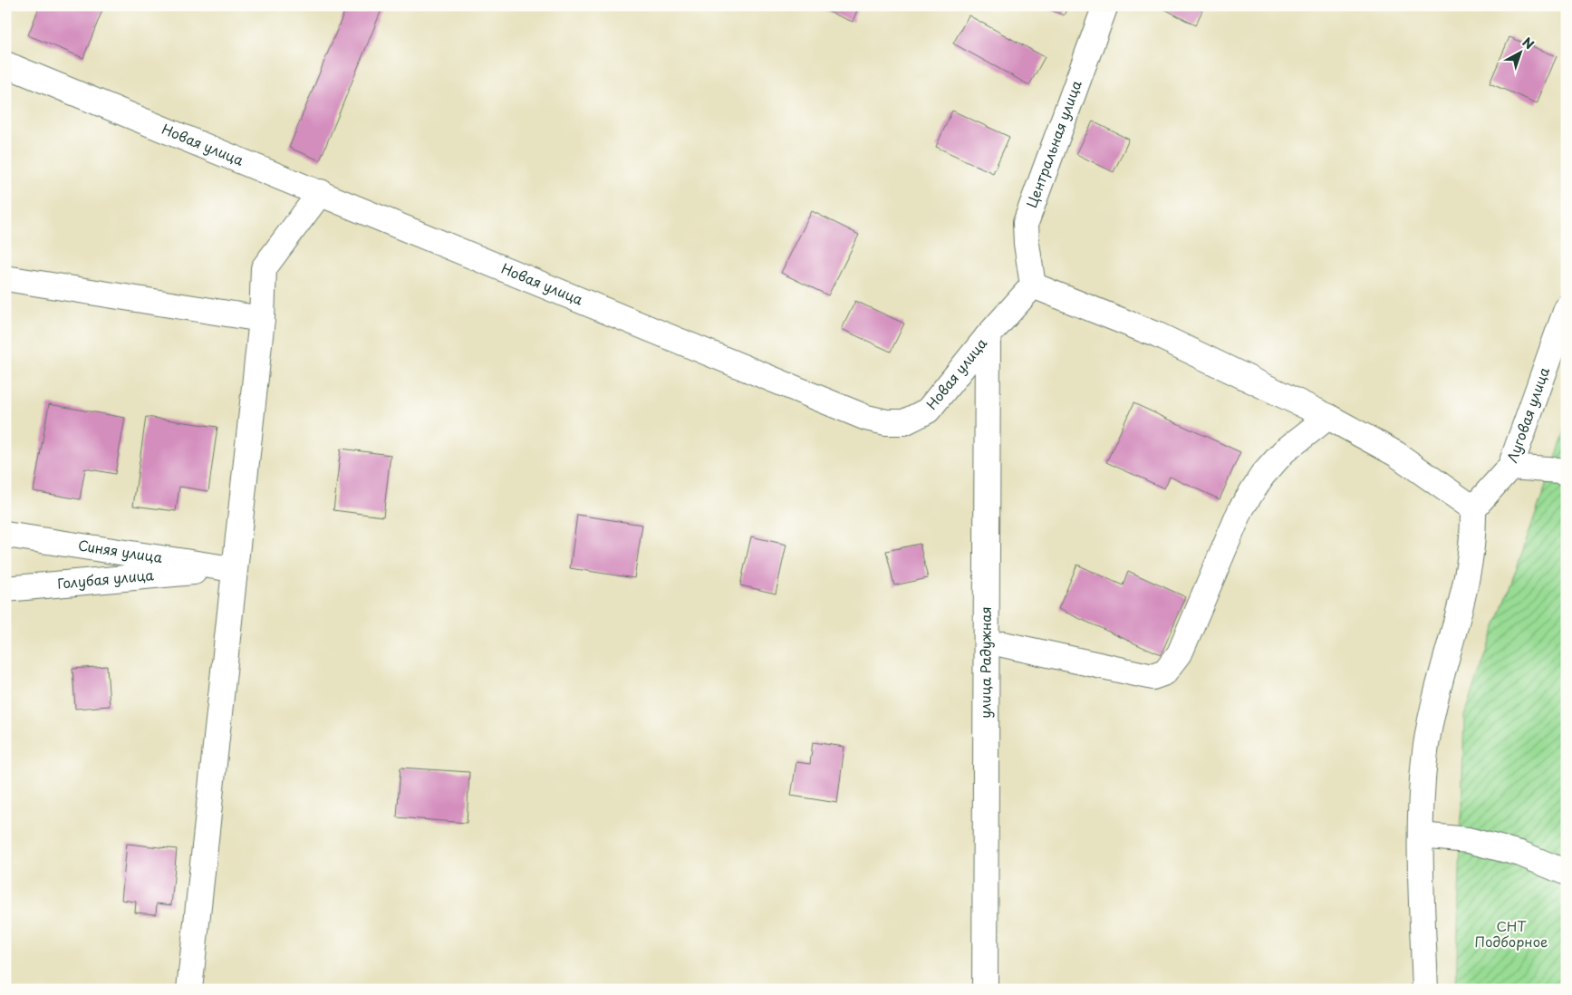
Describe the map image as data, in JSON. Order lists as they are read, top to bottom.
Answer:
{
  "streets": {
    "street": [
      "Новая улица",
      "Центральная улица",
      "Луговая улица",
      "Синяя улица",
      "Голубая улица",
      "улица Радужная"
    ]
  },
  "crossings": [
    ["Новая улица", "Центральная улица"],
    ["Новая улица", "улица Радужная"],
    ["Синяя улица", "Голубая улица"]
  ],
  "parks": ["СНТ Подборное"],
  "north": "top right"
}
